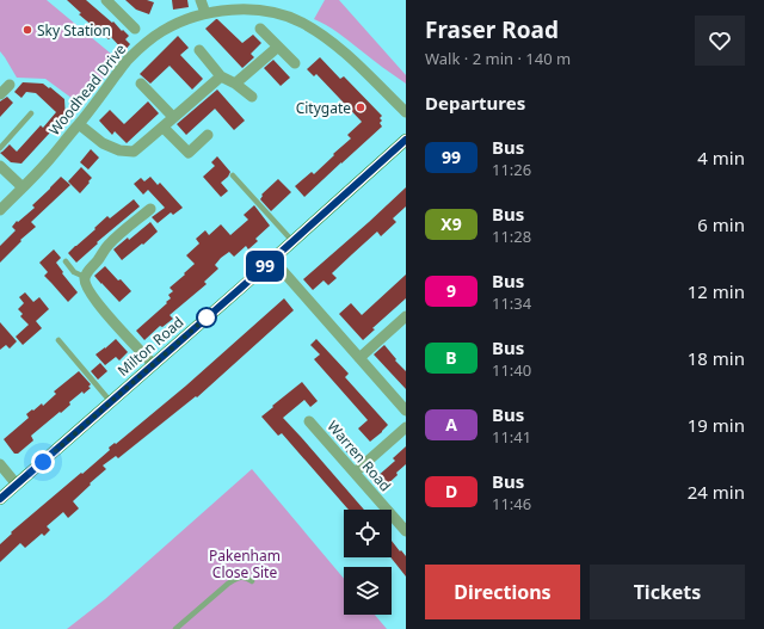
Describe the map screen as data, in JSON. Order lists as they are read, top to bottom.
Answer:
{
  "streets": {
    "main road": ["Milton Road"],
    "street": ["Woodhead Drive", "Warren Road"]
  },
  "parks": ["Pakenham Close Site"],
  "places": ["Sky Station", "Citygate"],
  "lines": ["bus line 99"],
  "page": {
    "on_map": "99",
    "heading": [
      ["Fraser Road", "Walk · 2 min · 140 m"],
      "Departures"
    ],
    "list": [
      {
        "mark": "99",
        "name": "Bus",
        "note": "11:26",
        "value": "4 min"
      },
      {
        "mark": "X9",
        "name": "Bus",
        "note": "11:28",
        "value": "6 min"
      },
      {
        "mark": "9",
        "name": "Bus",
        "note": "11:34",
        "value": "12 min"
      },
      {
        "mark": "B",
        "name": "Bus",
        "note": "11:40",
        "value": "18 min"
      },
      {
        "mark": "A",
        "name": "Bus",
        "note": "11:41",
        "value": "19 min"
      },
      {
        "mark": "D",
        "name": "Bus",
        "note": "11:46",
        "value": "24 min"
      }
    ],
    "buttons": ["Directions", "Tickets"]
  }
}
